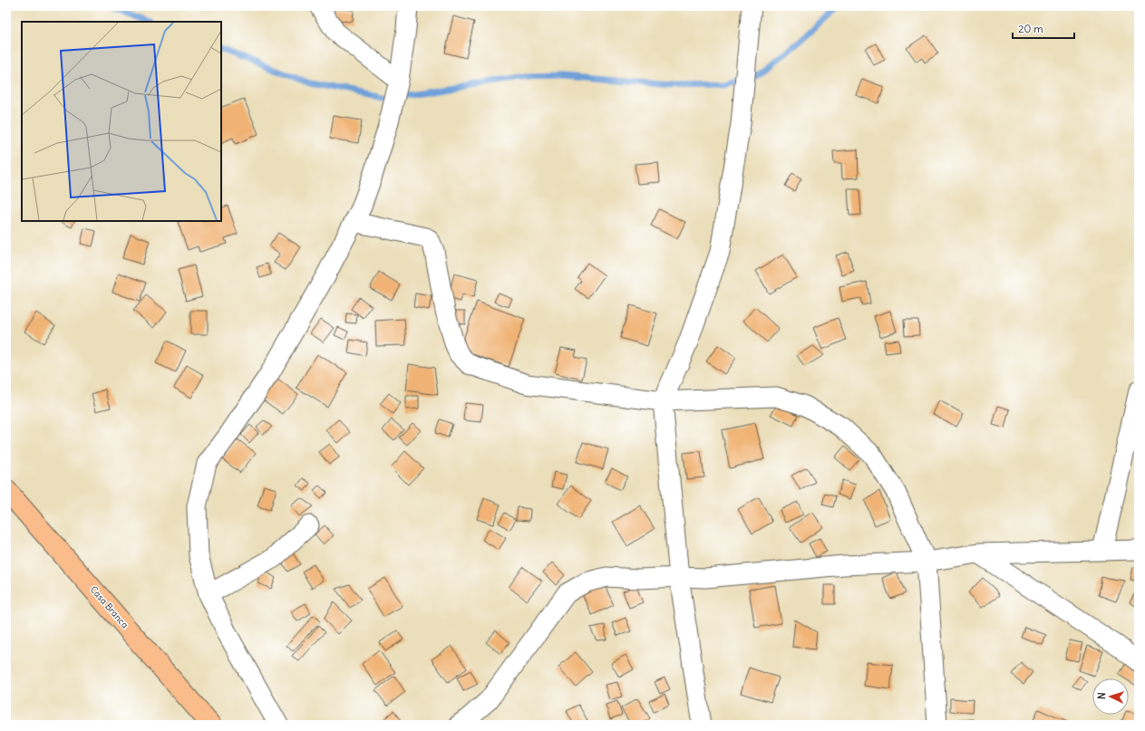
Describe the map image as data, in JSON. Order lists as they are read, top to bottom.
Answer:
{
  "streets": {
    "highway": ["Casa Branca"]
  },
  "scale_bar": "20 m",
  "north": "left"
}
